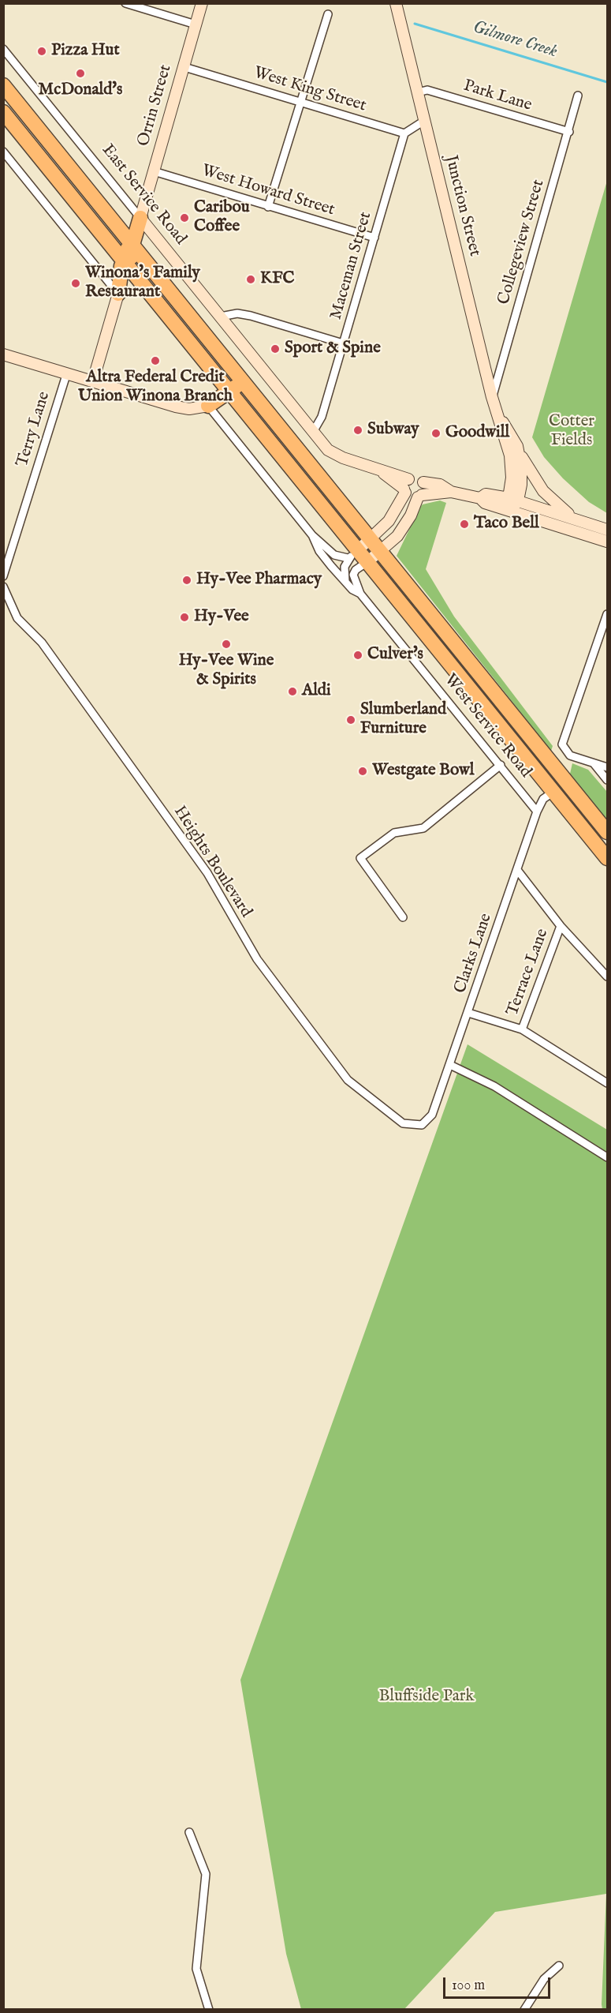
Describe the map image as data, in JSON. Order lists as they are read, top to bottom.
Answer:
{
  "streets": {
    "street": [
      "West King Street",
      "Park Lane",
      "Orrin Street",
      "West Howard Street",
      "East Service Road",
      "Junction Street",
      "Collegeview Street",
      "Maceman Street",
      "Terry Lane",
      "West Service Road",
      "Heights Boulevard",
      "Clarks Lane",
      "Terrace Lane"
    ]
  },
  "crossings": [
    ["West King Street", "Orrin Street"],
    ["West King Street", "Maceman Street"],
    ["Park Lane", "Junction Street"],
    ["Park Lane", "Collegeview Street"],
    ["Orrin Street", "West Howard Street"],
    ["Orrin Street", "East Service Road"],
    ["West Howard Street", "Maceman Street"],
    ["East Service Road", "Maceman Street"],
    ["Junction Street", "Collegeview Street"],
    ["West Service Road", "Clarks Lane"],
    ["Heights Boulevard", "Clarks Lane"]
  ],
  "water": ["Gilmore Creek"],
  "parks": ["Cotter Fields", "Bluffside Park"],
  "places": [
    "Pizza Hut",
    "McDonald's",
    "Caribou Coffee",
    "KFC",
    "Winona's Family Restaurant",
    "Sport & Spine",
    "Altra Federal Credit Union Winona Branch",
    "Subway",
    "Goodwill",
    "Taco Bell",
    "Hy-Vee Pharmacy",
    "Hy-Vee",
    "Hy-Vee Wine & Spirits",
    "Culver's",
    "Aldi",
    "Slumberland Furniture",
    "Westgate Bowl"
  ],
  "scale_bar": "100 m"
}
